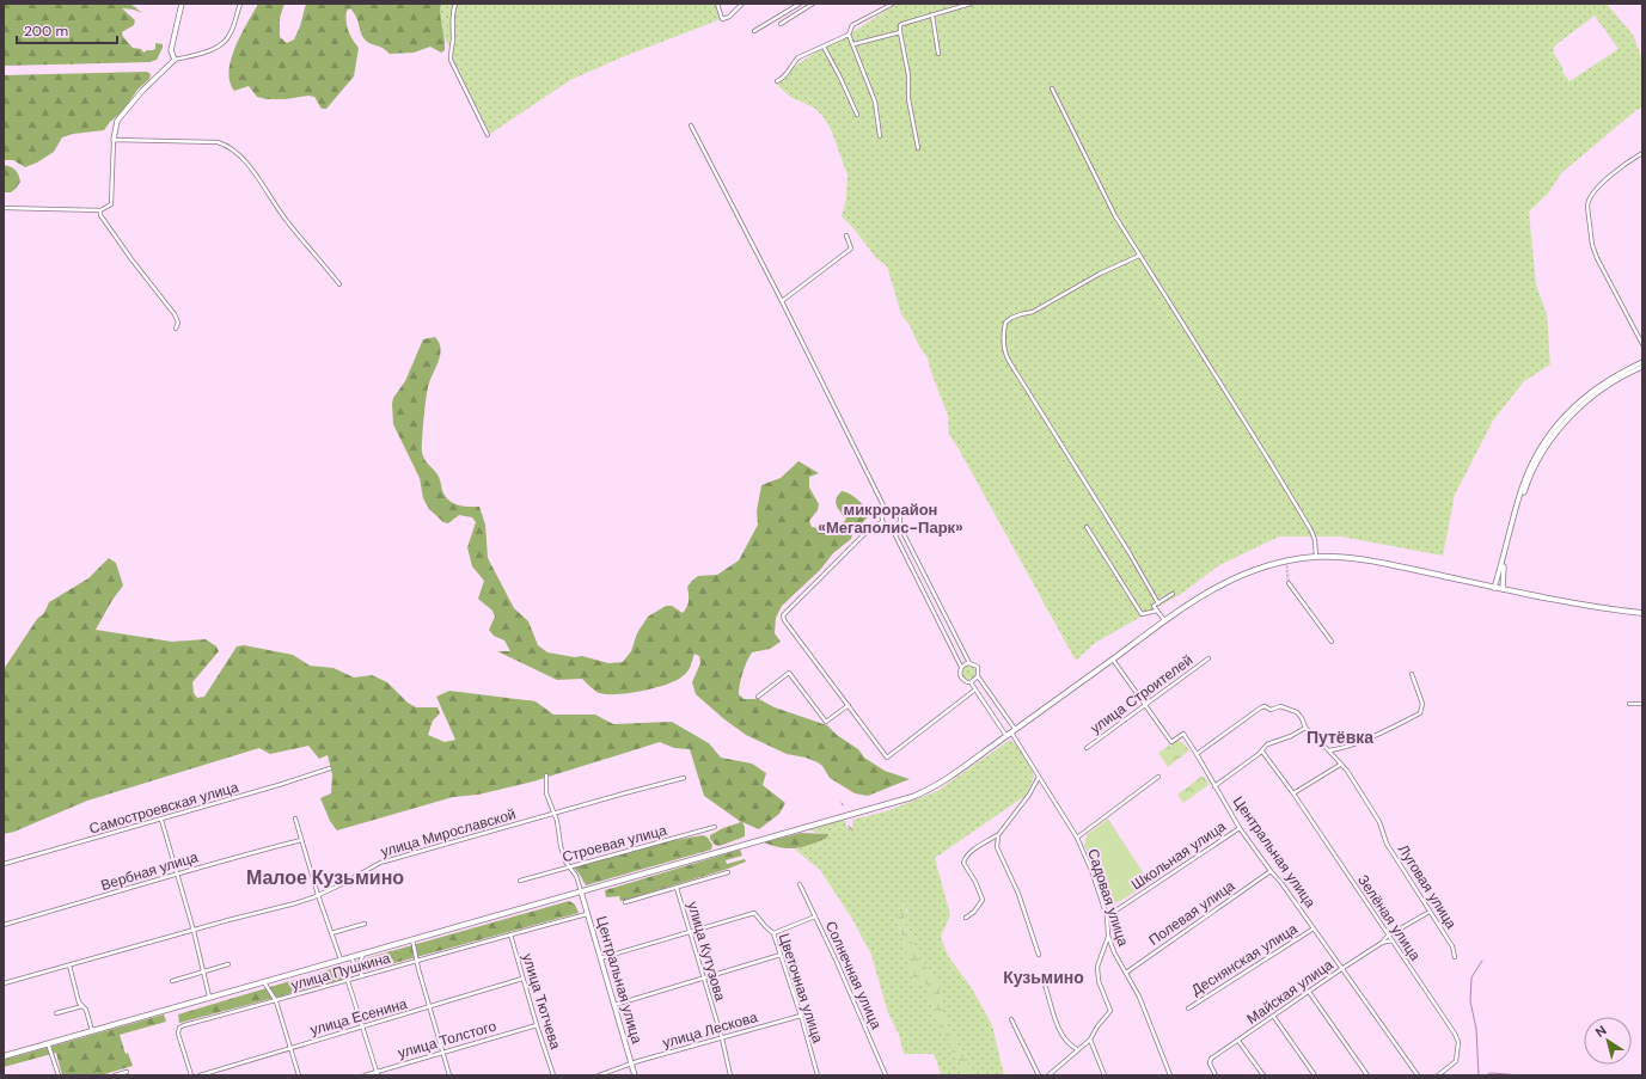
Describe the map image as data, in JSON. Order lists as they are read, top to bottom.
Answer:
{
  "streets": {
    "main road": ["Центральная улица"],
    "street": [
      "улица Строителей",
      "Самостроевская улица",
      "улица Мирославской",
      "Строевая улица",
      "Школьная улица",
      "Вербная улица",
      "Луговая улица",
      "Садовая улица",
      "Полевая улица",
      "Зелёная улица",
      "улица Кутузова",
      "Деснянская улица",
      "улица Пушкина",
      "Солнечная улица",
      "Цветочная улица",
      "Майская улица",
      "улица Тютчева",
      "улица Есенина",
      "улица Лескова",
      "улица Толстого"
    ]
  },
  "crossings": [
    ["улица Строителей", "Центральная улица"],
    ["Центральная улица", "Школьная улица"],
    ["Центральная улица", "Луговая улица"],
    ["Центральная улица", "Полевая улица"],
    ["Центральная улица", "Деснянская улица"],
    ["Центральная улица", "улица Пушкина"],
    ["Центральная улица", "Майская улица"],
    ["Центральная улица", "улица Лескова"],
    ["Школьная улица", "Садовая улица"],
    ["Садовая улица", "Полевая улица"],
    ["улица Кутузова", "Цветочная улица"],
    ["улица Кутузова", "улица Лескова"],
    ["улица Пушкина", "улица Тютчева"],
    ["Цветочная улица", "улица Лескова"],
    ["улица Тютчева", "улица Есенина"],
    ["улица Тютчева", "улица Толстого"]
  ],
  "districts": [
    "микрорайон «Мегаполис-Парк»",
    "Путёвка",
    "Малое Кузьмино",
    "Кузьмино"
  ],
  "scale_bar": "200 m",
  "north": "top left"
}
